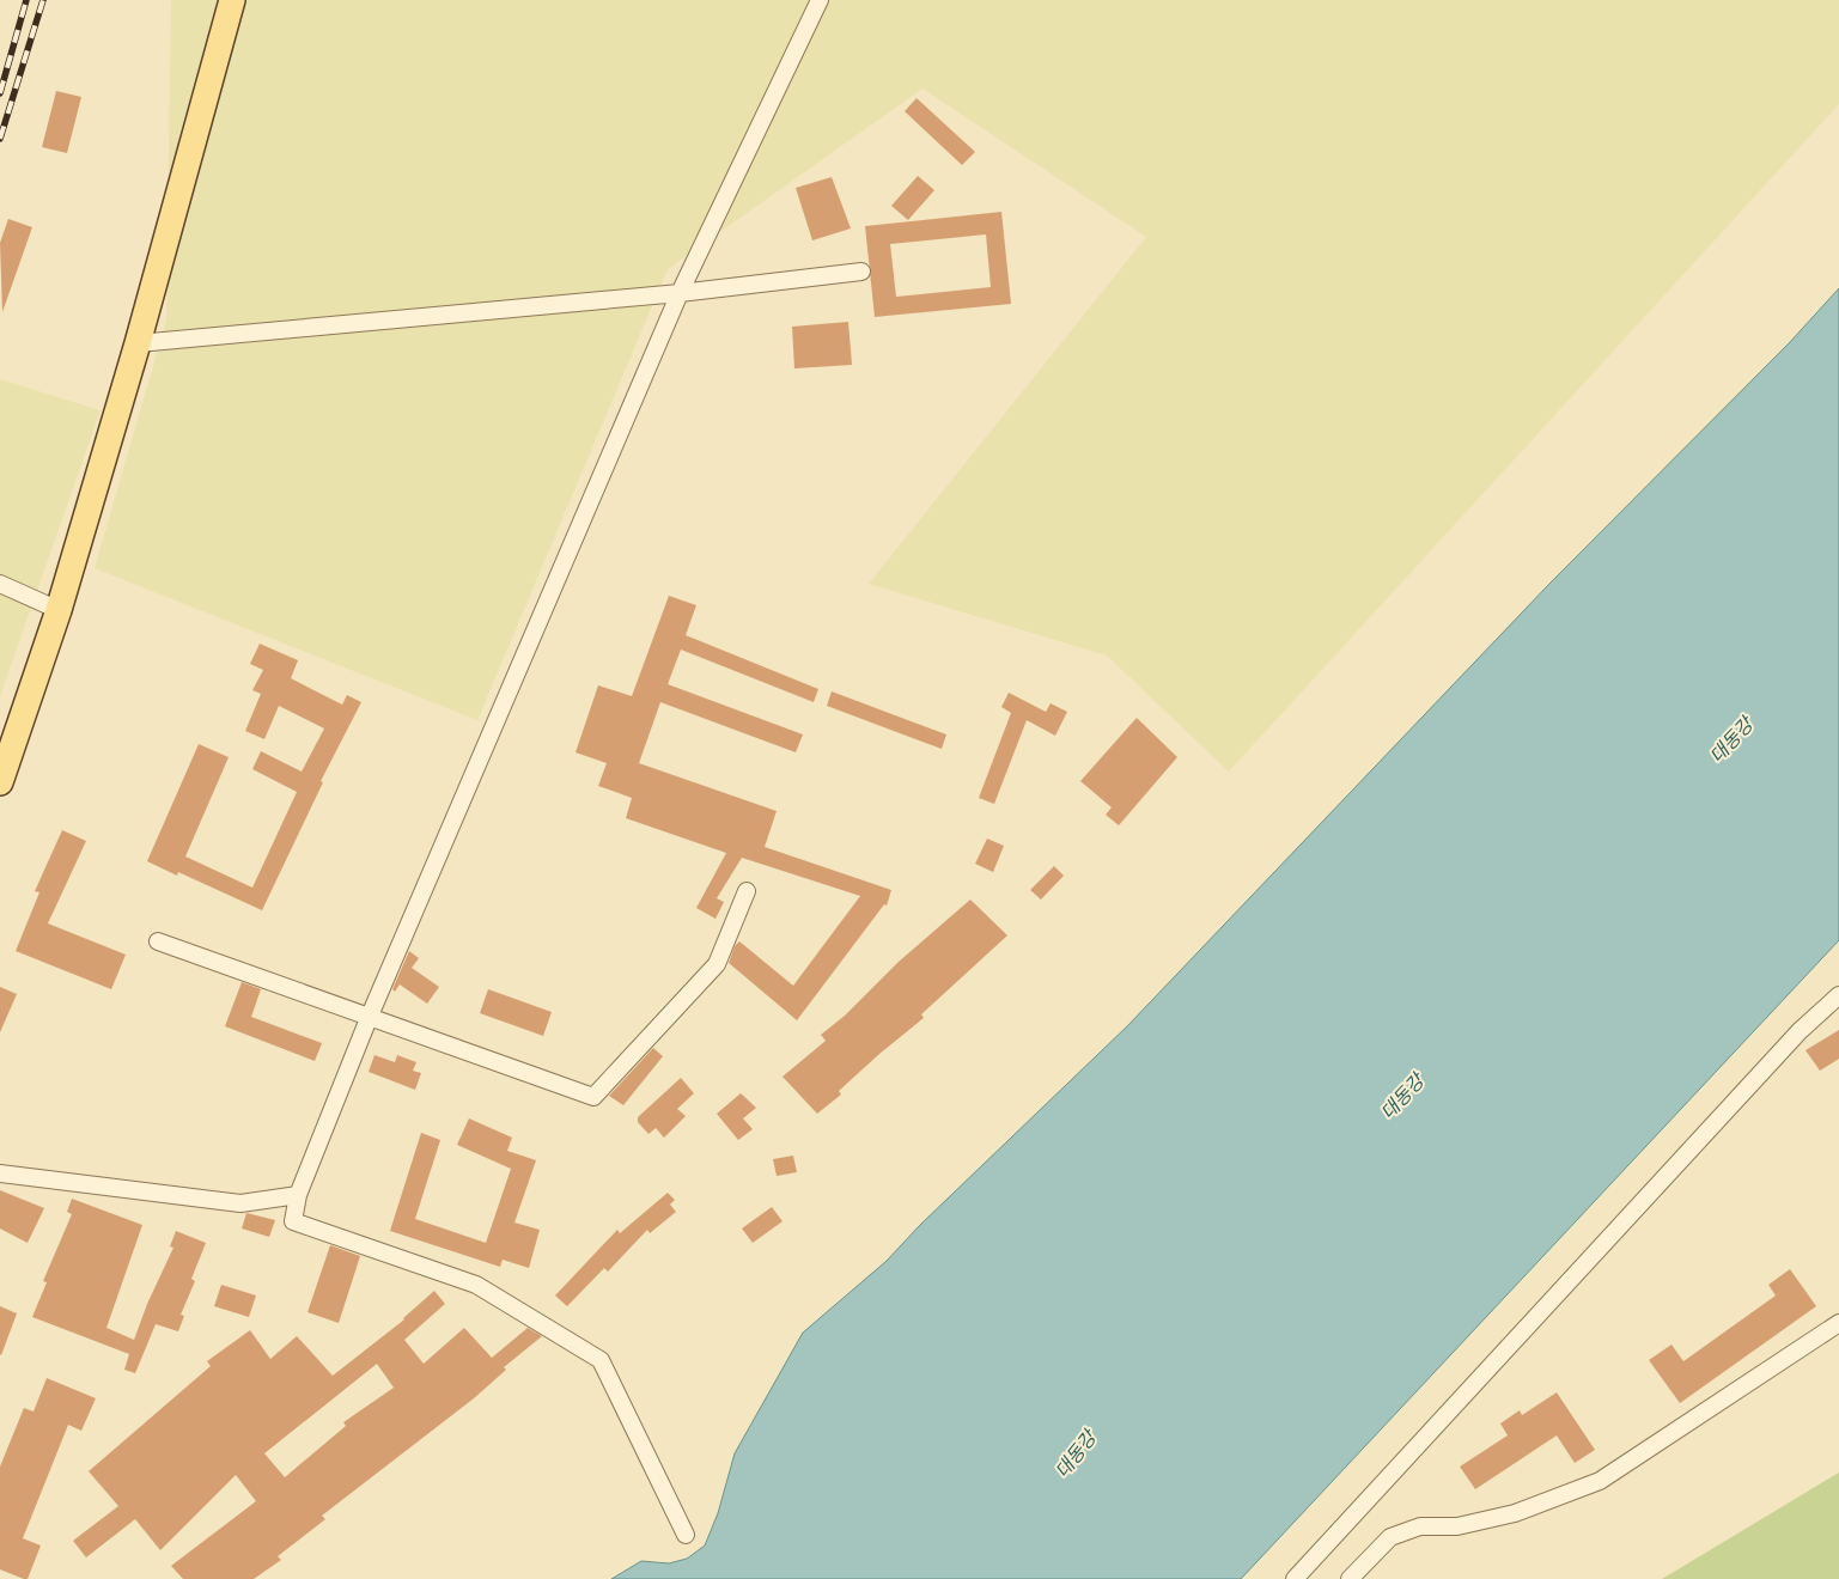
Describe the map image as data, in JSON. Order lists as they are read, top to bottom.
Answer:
{
  "water": ["대동강"]
}
